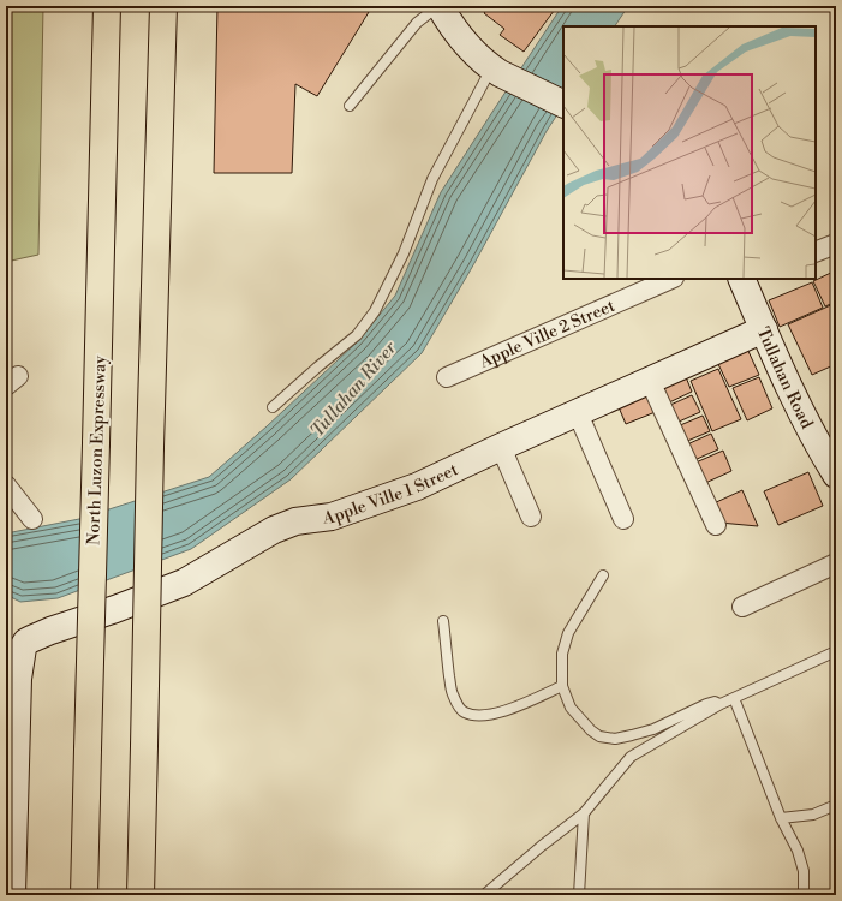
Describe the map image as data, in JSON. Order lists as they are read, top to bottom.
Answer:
{
  "streets": {
    "highway": ["North Luzon Expressway"],
    "main road": ["Tullahan Road", "Apple Ville 1 Street"],
    "street": ["Apple Ville 2 Street"]
  },
  "crossings": [
    ["Tullahan Road", "Apple Ville 1 Street"]
  ],
  "water": ["Tullahan River"]
}
